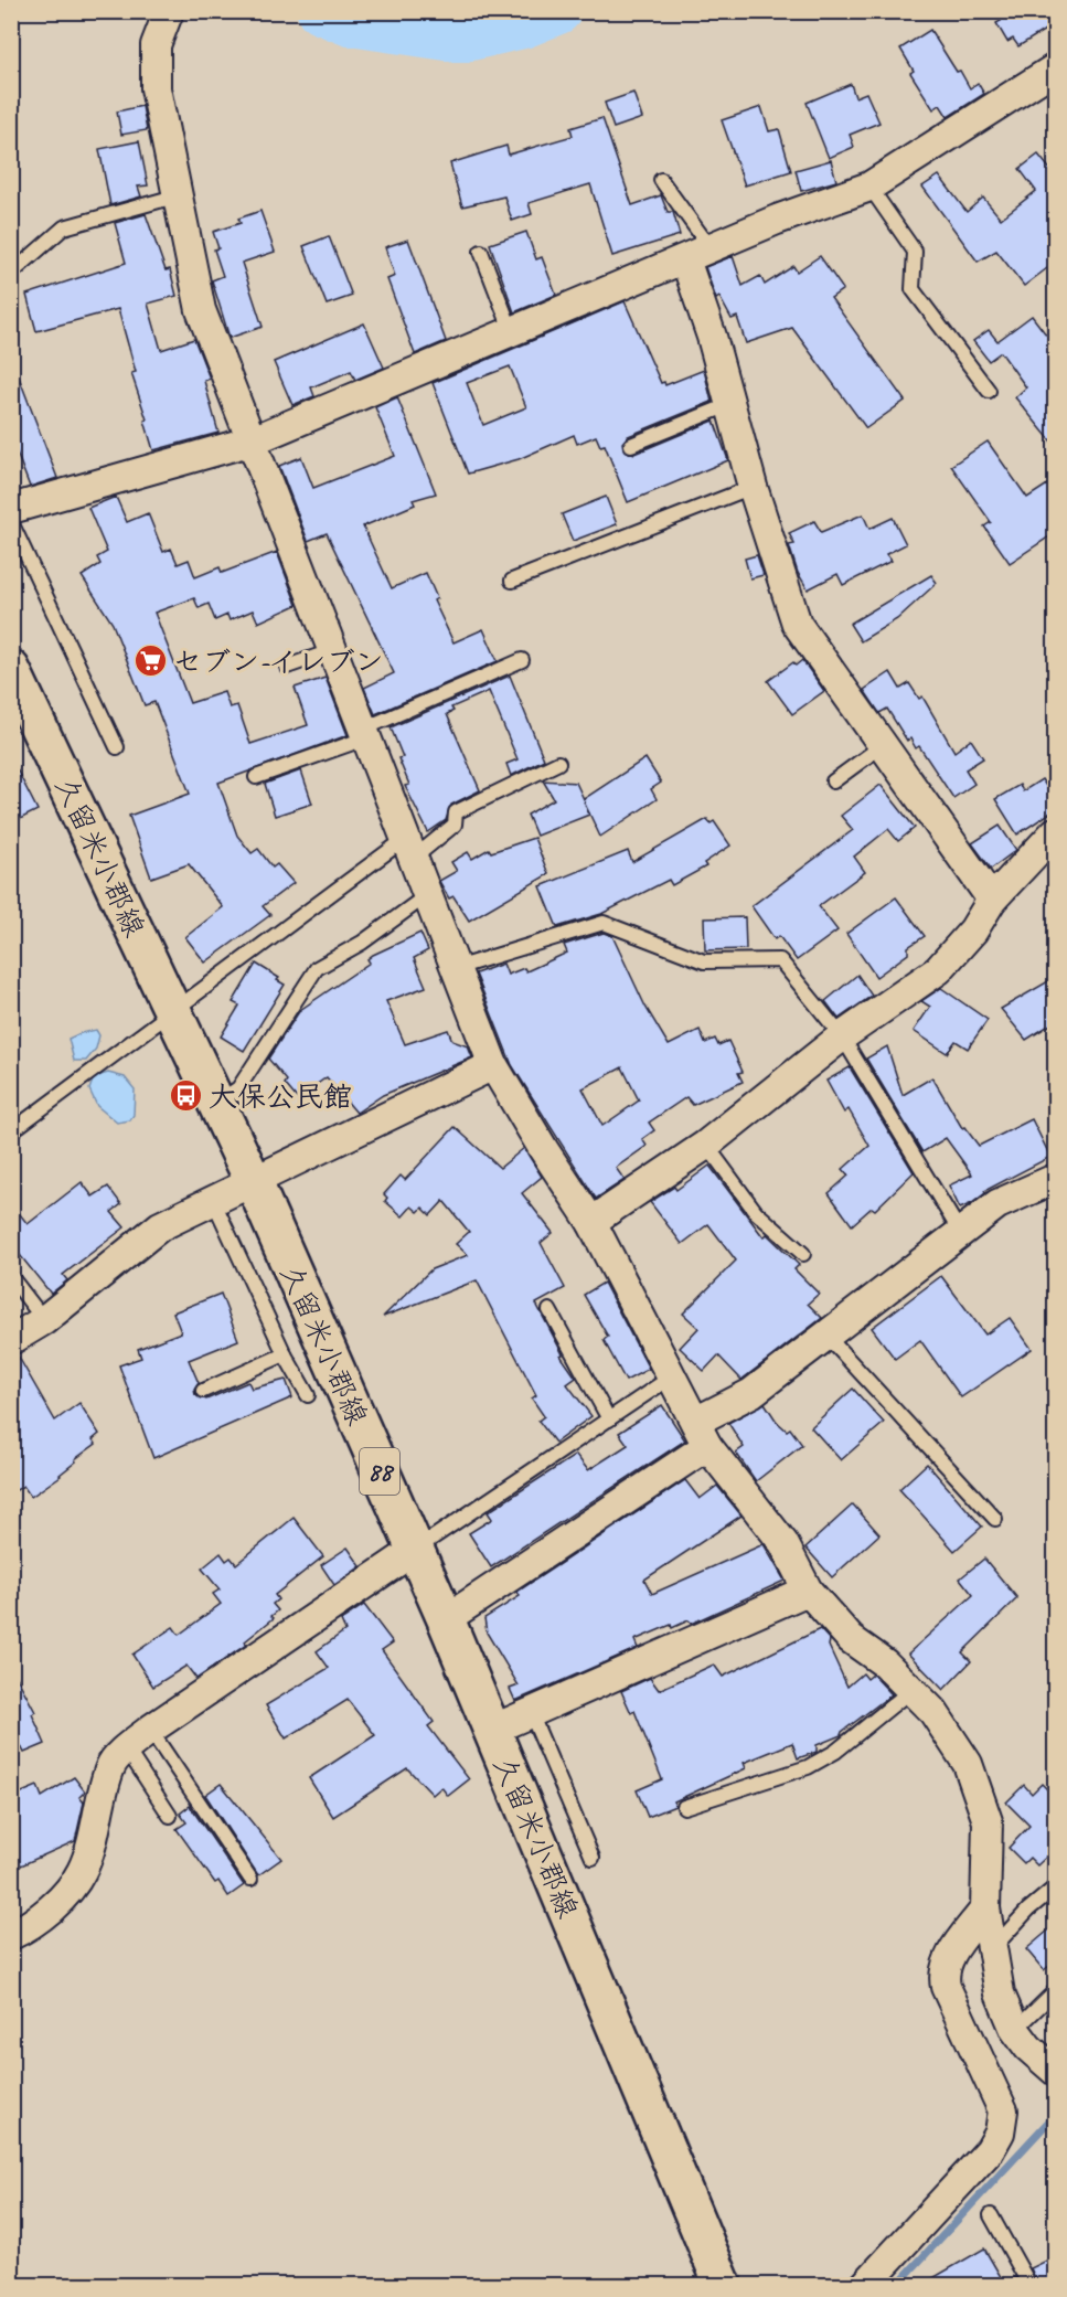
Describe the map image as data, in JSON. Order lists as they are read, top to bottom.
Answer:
{
  "streets": {
    "main road": ["久留米小郡線", "88"]
  },
  "places": {
    "supermarket": ["セブン-イレブン"],
    "bus stop": ["大保公民館"]
  }
}
